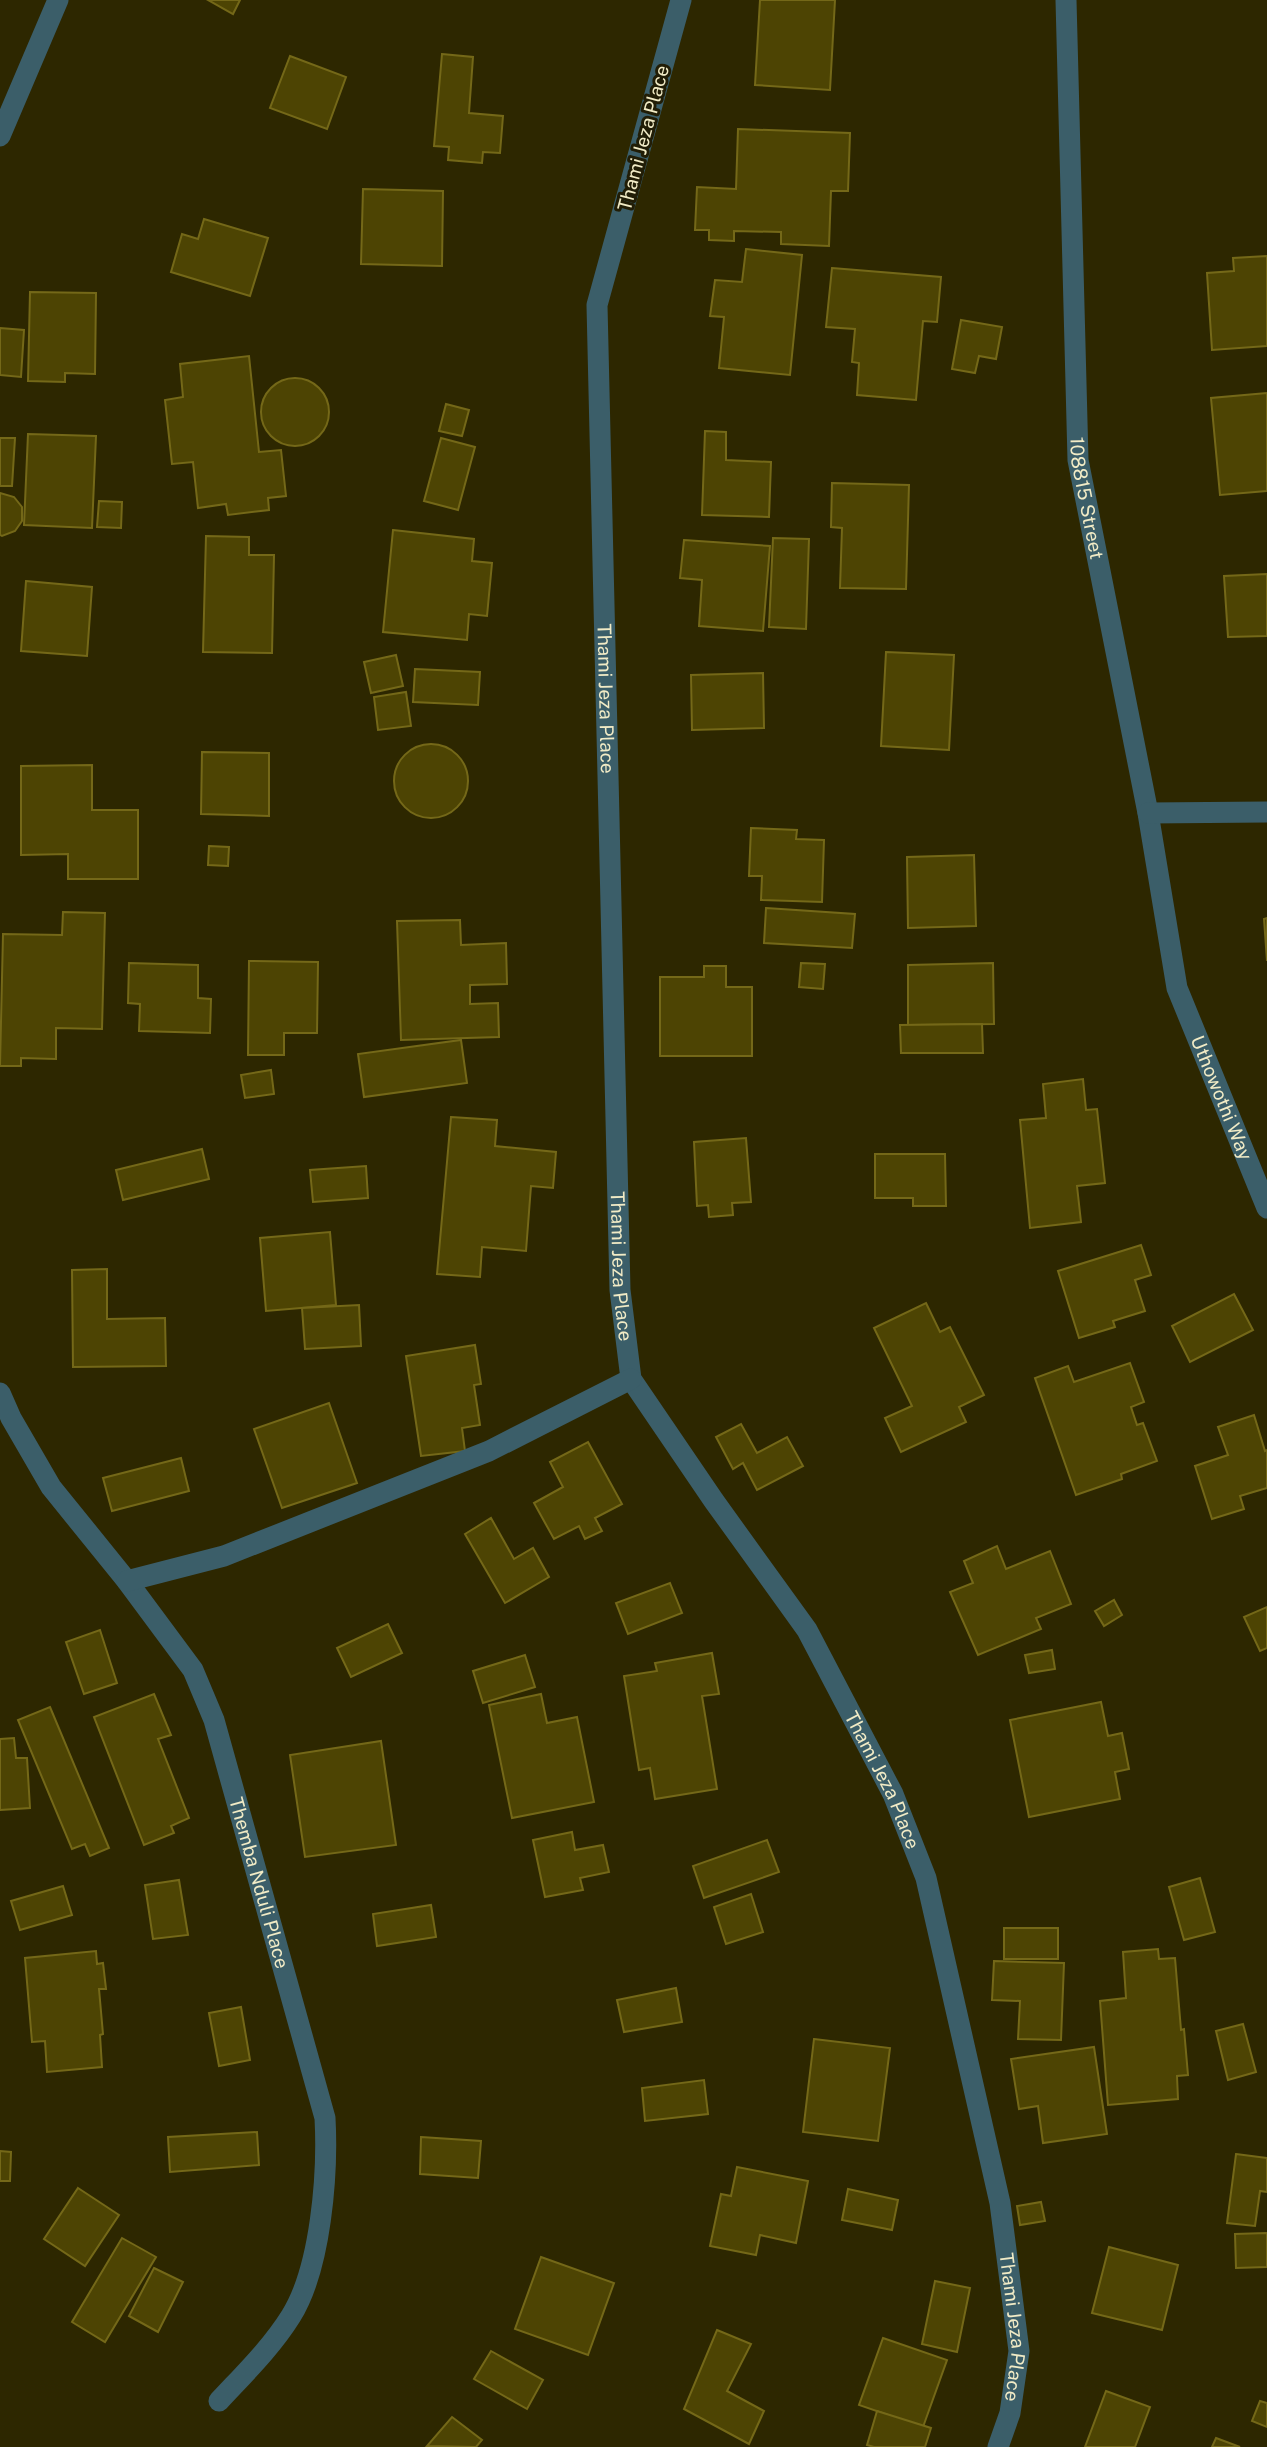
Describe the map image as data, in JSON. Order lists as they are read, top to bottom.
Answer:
{
  "streets": {
    "street": [
      "Thami Jeza Place",
      "108815 Street",
      "Uthowothi Way",
      "Themba Nduli Place"
    ]
  },
  "crossings": [
    ["108815 Street", "Uthowothi Way"]
  ]
}
